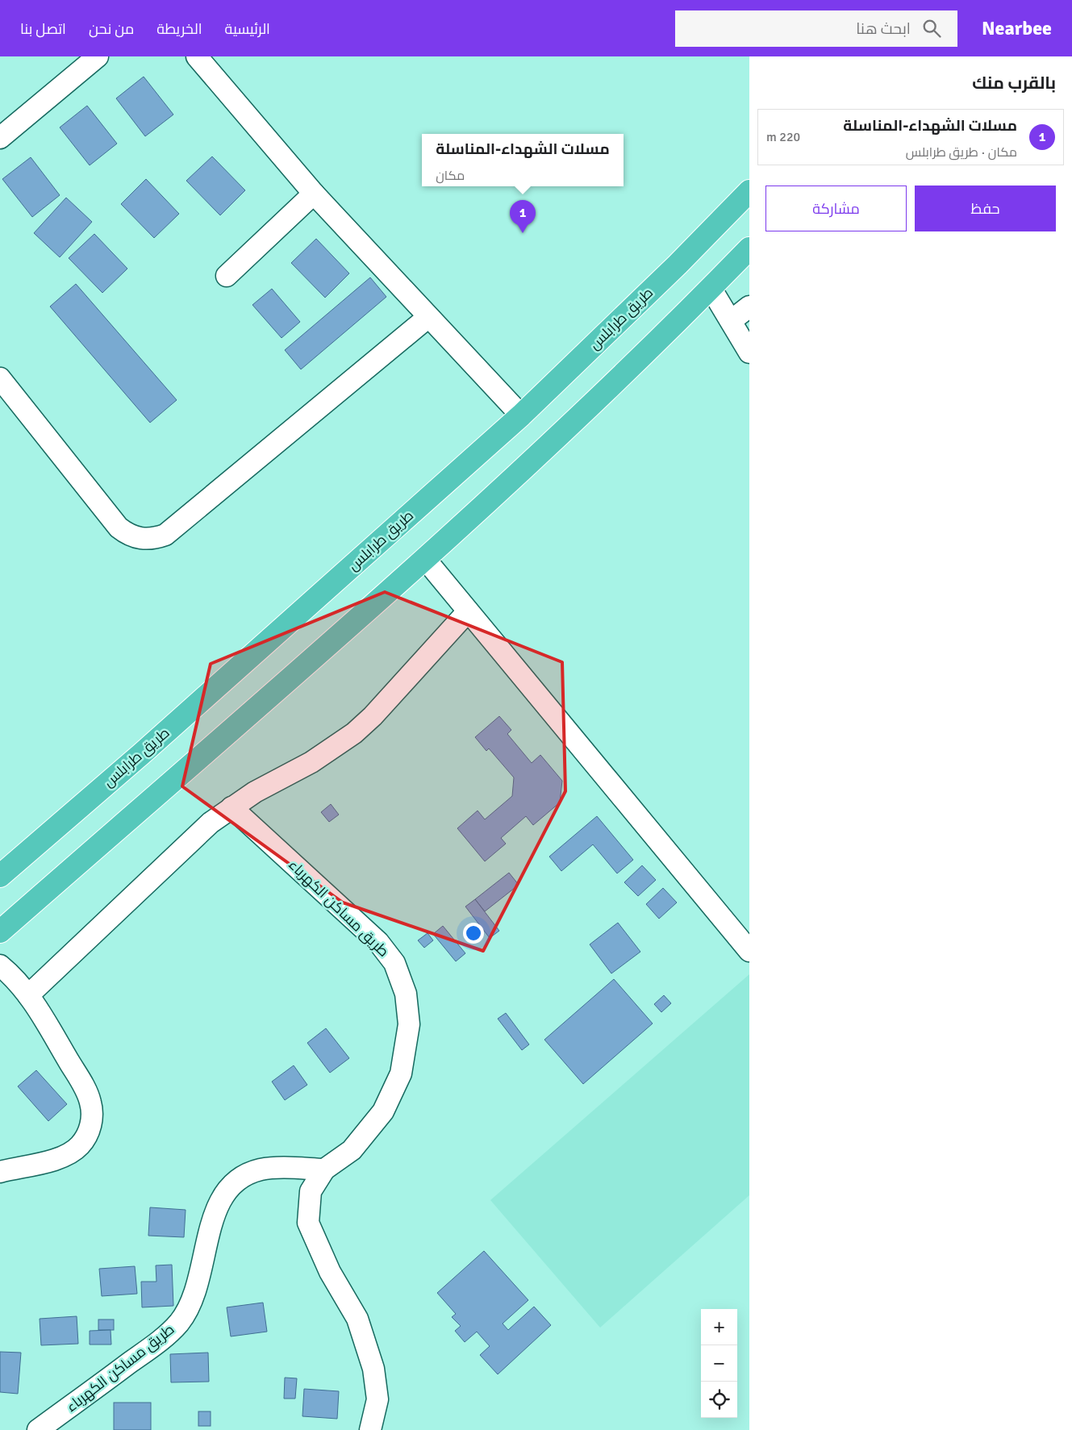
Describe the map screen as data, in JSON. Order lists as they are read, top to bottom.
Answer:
{
  "streets": {
    "highway": ["طريق طرابلس"],
    "street": ["طريق مساكن الكهرباء"]
  },
  "page": {
    "header": "Nearbee",
    "search": "ابحث هنا",
    "nav": [
      "الرئيسية",
      "الخريطة",
      "من نحن",
      "اتصل بنا"
    ],
    "heading": "بالقرب منك",
    "list": [
      {
        "mark": "1",
        "name": "مسلات الشهداء-المناسلة",
        "note": "مكان · طريق طرابلس",
        "value": "220 m"
      }
    ],
    "popup": ["مسلات الشهداء-المناسلة", "مكان"],
    "buttons": ["حفظ", "مشاركة"],
    "pins": "1",
    "map_buttons": ["+", "−"]
  }
}
